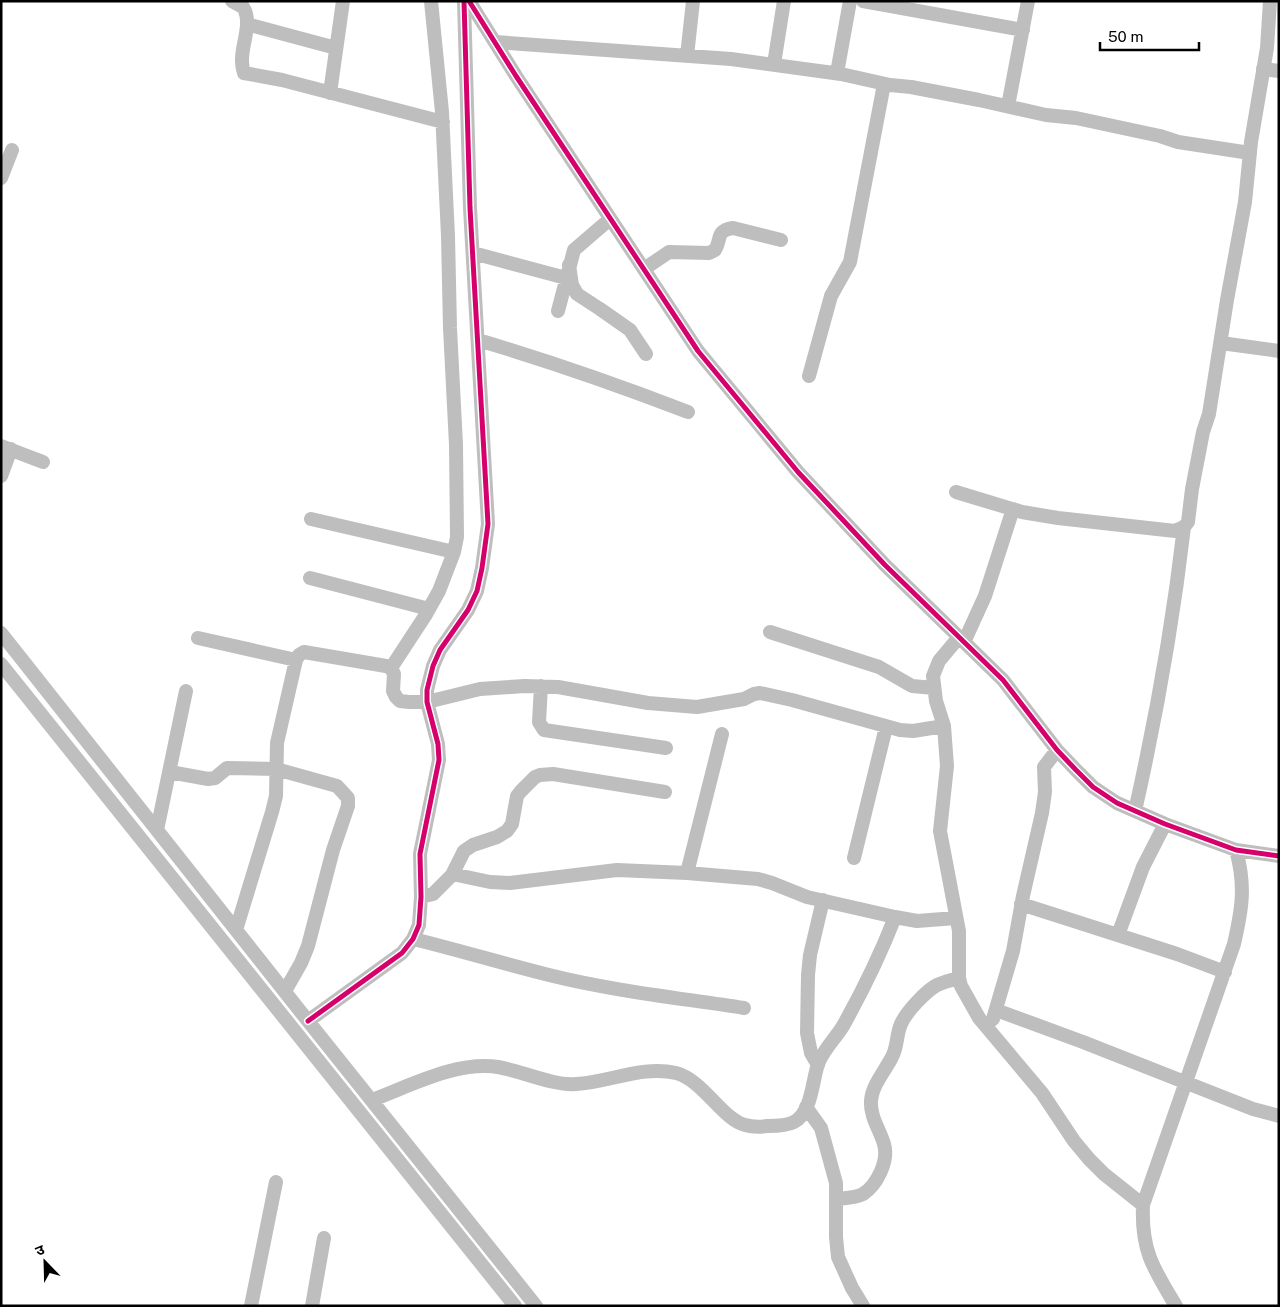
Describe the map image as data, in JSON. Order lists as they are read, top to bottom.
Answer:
{
  "scale_bar": "50 m",
  "north": "top left"
}
